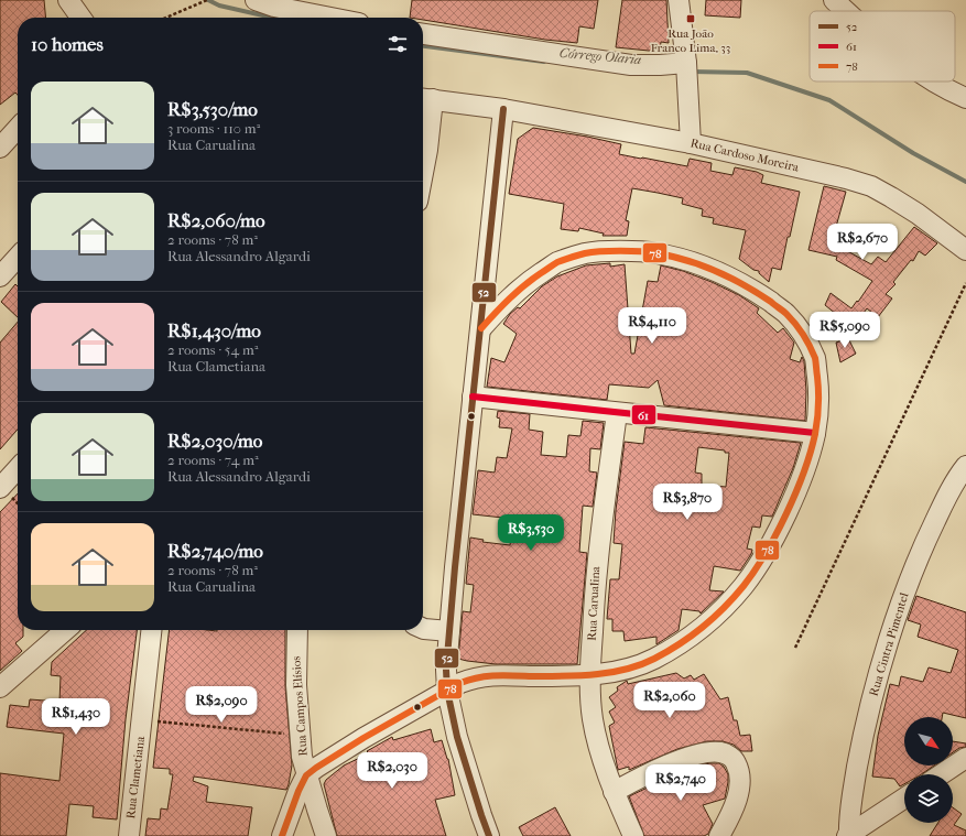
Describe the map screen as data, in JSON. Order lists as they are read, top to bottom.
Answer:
{
  "streets": {
    "street": [
      "Rua Cardoso Moreira",
      "Rua Carualina",
      "Rua Cintra Pimentel",
      "Rua Campos Elísios",
      "Rua Clametiana"
    ]
  },
  "water": ["Córrego Olaria"],
  "places": {
    "transit": ["Rua João Franco Lima, 33"]
  },
  "lines": ["transit line 52", "transit line 78", "transit line 61"],
  "legend": ["52", "61", "78"],
  "north": "bottom right",
  "page": {
    "heading": "10 homes",
    "list": [
      {
        "name": "R$3,530/mo",
        "note": "3 rooms · 110 m² · Rua Carualina"
      },
      {
        "name": "R$2,060/mo",
        "note": "2 rooms · 78 m² · Rua Alessandro Algardi"
      },
      {
        "name": "R$1,430/mo",
        "note": "2 rooms · 54 m² · Rua Clametiana"
      },
      {
        "name": "R$2,030/mo",
        "note": "2 rooms · 74 m² · Rua Alessandro Algardi"
      },
      {
        "name": "R$2,740/mo",
        "note": "2 rooms · 78 m² · Rua Carualina"
      }
    ],
    "price": [
      "R$2,670",
      "R$4,110",
      "R$5,090",
      "R$3,870",
      "R$3,530",
      "R$2,060",
      "R$2,090",
      "R$1,430",
      "R$2,030",
      "R$2,740"
    ]
  }
}
